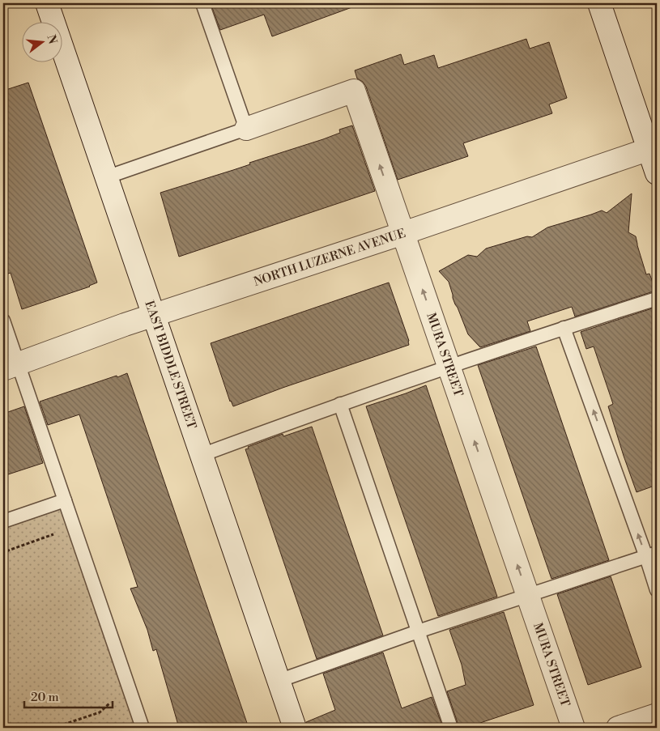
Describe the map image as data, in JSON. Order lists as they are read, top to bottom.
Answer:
{
  "streets": {
    "street": ["NORTH LUZERNE AVENUE", "MURA STREET", "EAST BIDDLE STREET"]
  },
  "crossings": [
    ["NORTH LUZERNE AVENUE", "MURA STREET"],
    ["NORTH LUZERNE AVENUE", "EAST BIDDLE STREET"]
  ],
  "one_way": ["MURA STREET"],
  "scale_bar": "20 m",
  "north": "right"
}
